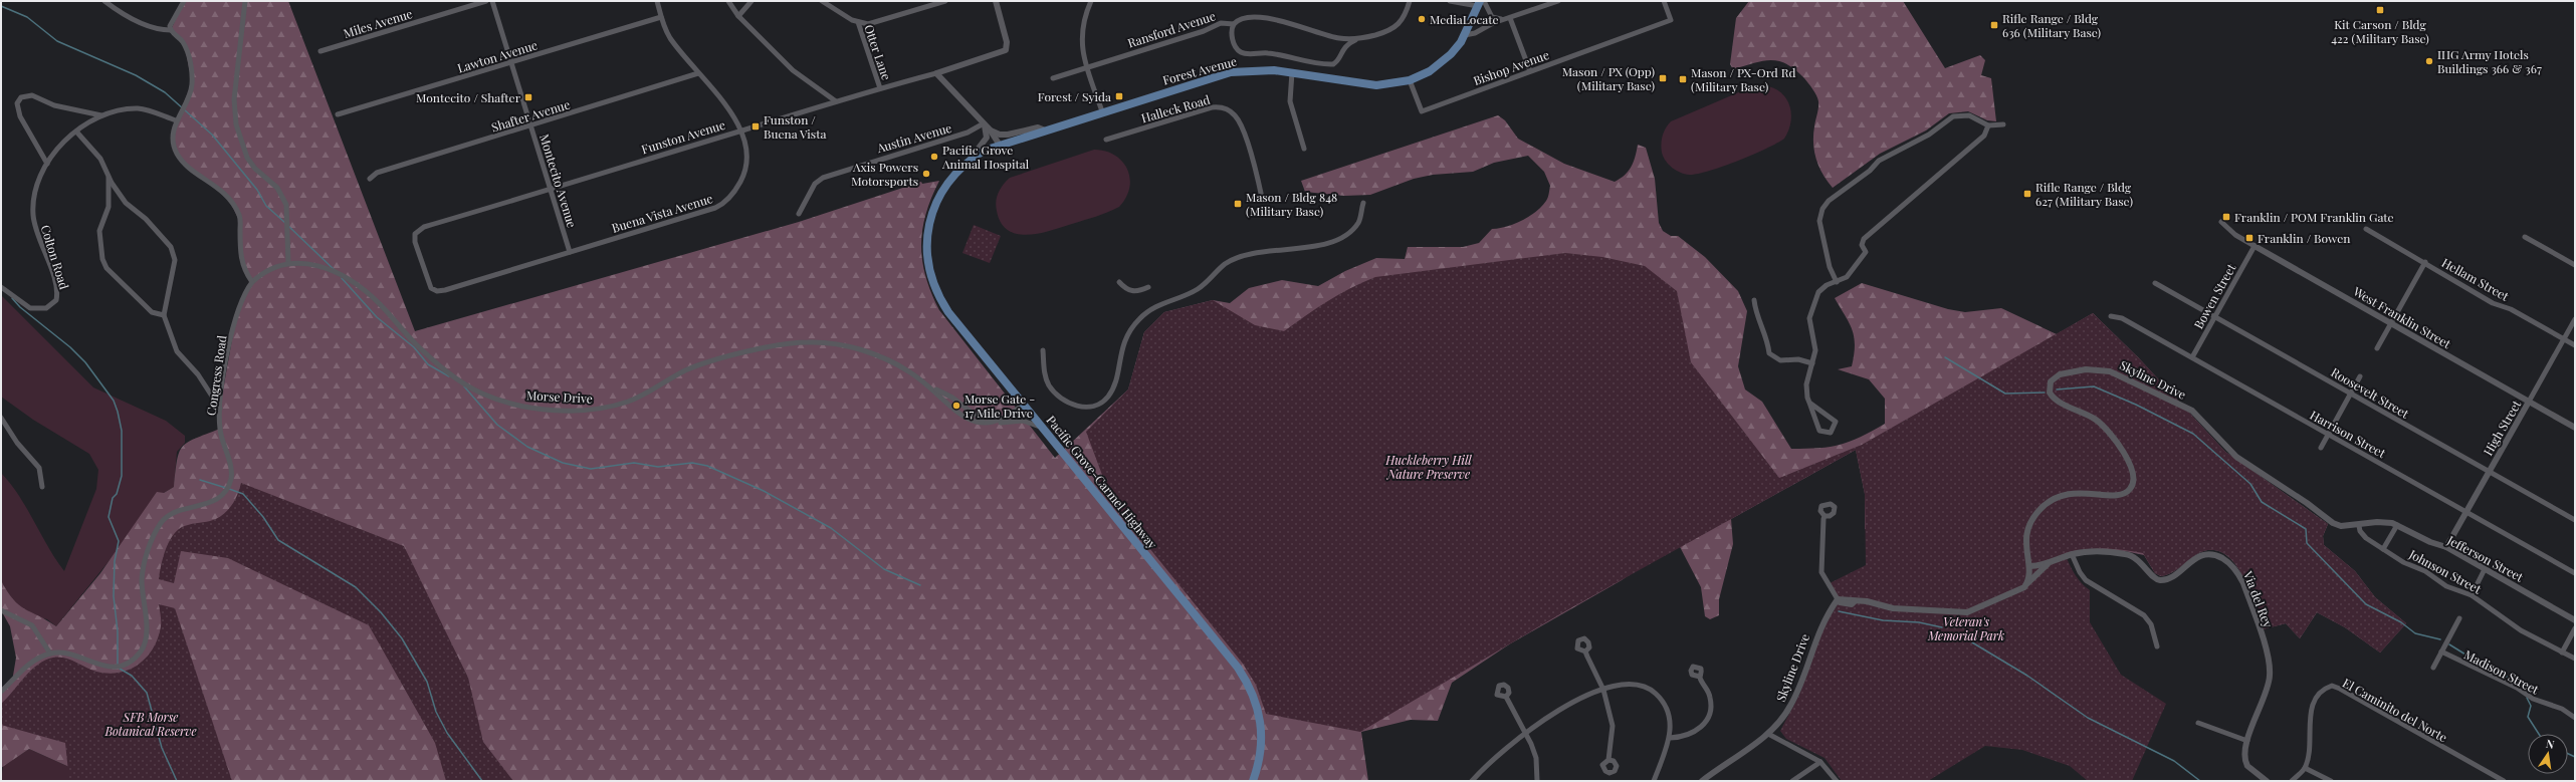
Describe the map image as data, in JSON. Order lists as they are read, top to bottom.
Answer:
{
  "streets": {
    "main road": ["Forest Avenue", "Pacific Grove-Carmel Highway"],
    "street": [
      "Miles Avenue",
      "Ransford Avenue",
      "Otter Lane",
      "Lawton Avenue",
      "Bishop Avenue",
      "Halleck Road",
      "Shafter Avenue",
      "Funston Avenue",
      "Austin Avenue",
      "Montecito Avenue",
      "Buena Vista Avenue",
      "Colton Road",
      "Hellam Street",
      "Bowen Street",
      "West Franklin Street",
      "Congress Road",
      "Skyline Drive",
      "Roosevelt Street",
      "Morse Drive",
      "High Street",
      "Harrison Street",
      "Jefferson Street",
      "Johnson Street",
      "Via del Rey",
      "Madison Street",
      "El Caminito del Norte"
    ]
  },
  "crossings": [
    ["Otter Lane", "Funston Avenue"],
    ["Lawton Avenue", "Montecito Avenue"],
    ["Lawton Avenue", "Buena Vista Avenue"],
    ["Bishop Avenue", "Forest Avenue"],
    ["Forest Avenue", "Pacific Grove-Carmel Highway"],
    ["Shafter Avenue", "Montecito Avenue"],
    ["Shafter Avenue", "Buena Vista Avenue"],
    ["Funston Avenue", "Montecito Avenue"],
    ["Funston Avenue", "Buena Vista Avenue"],
    ["Montecito Avenue", "Buena Vista Avenue"],
    ["Hellam Street", "High Street"],
    ["Bowen Street", "West Franklin Street"],
    ["Bowen Street", "Roosevelt Street"],
    ["Bowen Street", "Harrison Street"],
    ["West Franklin Street", "High Street"],
    ["Skyline Drive", "Jefferson Street"],
    ["Skyline Drive", "Johnson Street"],
    ["Skyline Drive", "Via del Rey"],
    ["Roosevelt Street", "High Street"],
    ["Morse Drive", "Pacific Grove-Carmel Highway"],
    ["High Street", "Harrison Street"],
    ["High Street", "Jefferson Street"],
    ["Jefferson Street", "Johnson Street"]
  ],
  "parks": ["Huckleberry Hill Nature Preserve", "Veteran's Memorial Park", "SFB Morse Botanical Reserve"],
  "places": {
    "transit": [
      "Kit Carson / Bldg 422 (Military Base)",
      "Rifle Range / Bldg 636 (Military Base)",
      "Mason / PX (Opp) (Military Base)",
      "Mason / PX-Ord Rd (Military Base)",
      "Forest / Syida",
      "Montecito / Shafter",
      "Funston / Buena Vista",
      "Rifle Range / Bldg 627 (Military Base)",
      "Mason / Bldg 848 (Military Base)",
      "Franklin / POM Franklin Gate",
      "Franklin / Bowen"
    ],
    "other": [
      "MediaLocate",
      "IHG Army Hotels Buildings 366 & 367",
      "Pacific Grove Animal Hospital",
      "Axis Powers Motorsports",
      "Morse Gate - 17 Mile Drive"
    ]
  },
  "north": "top"
}
